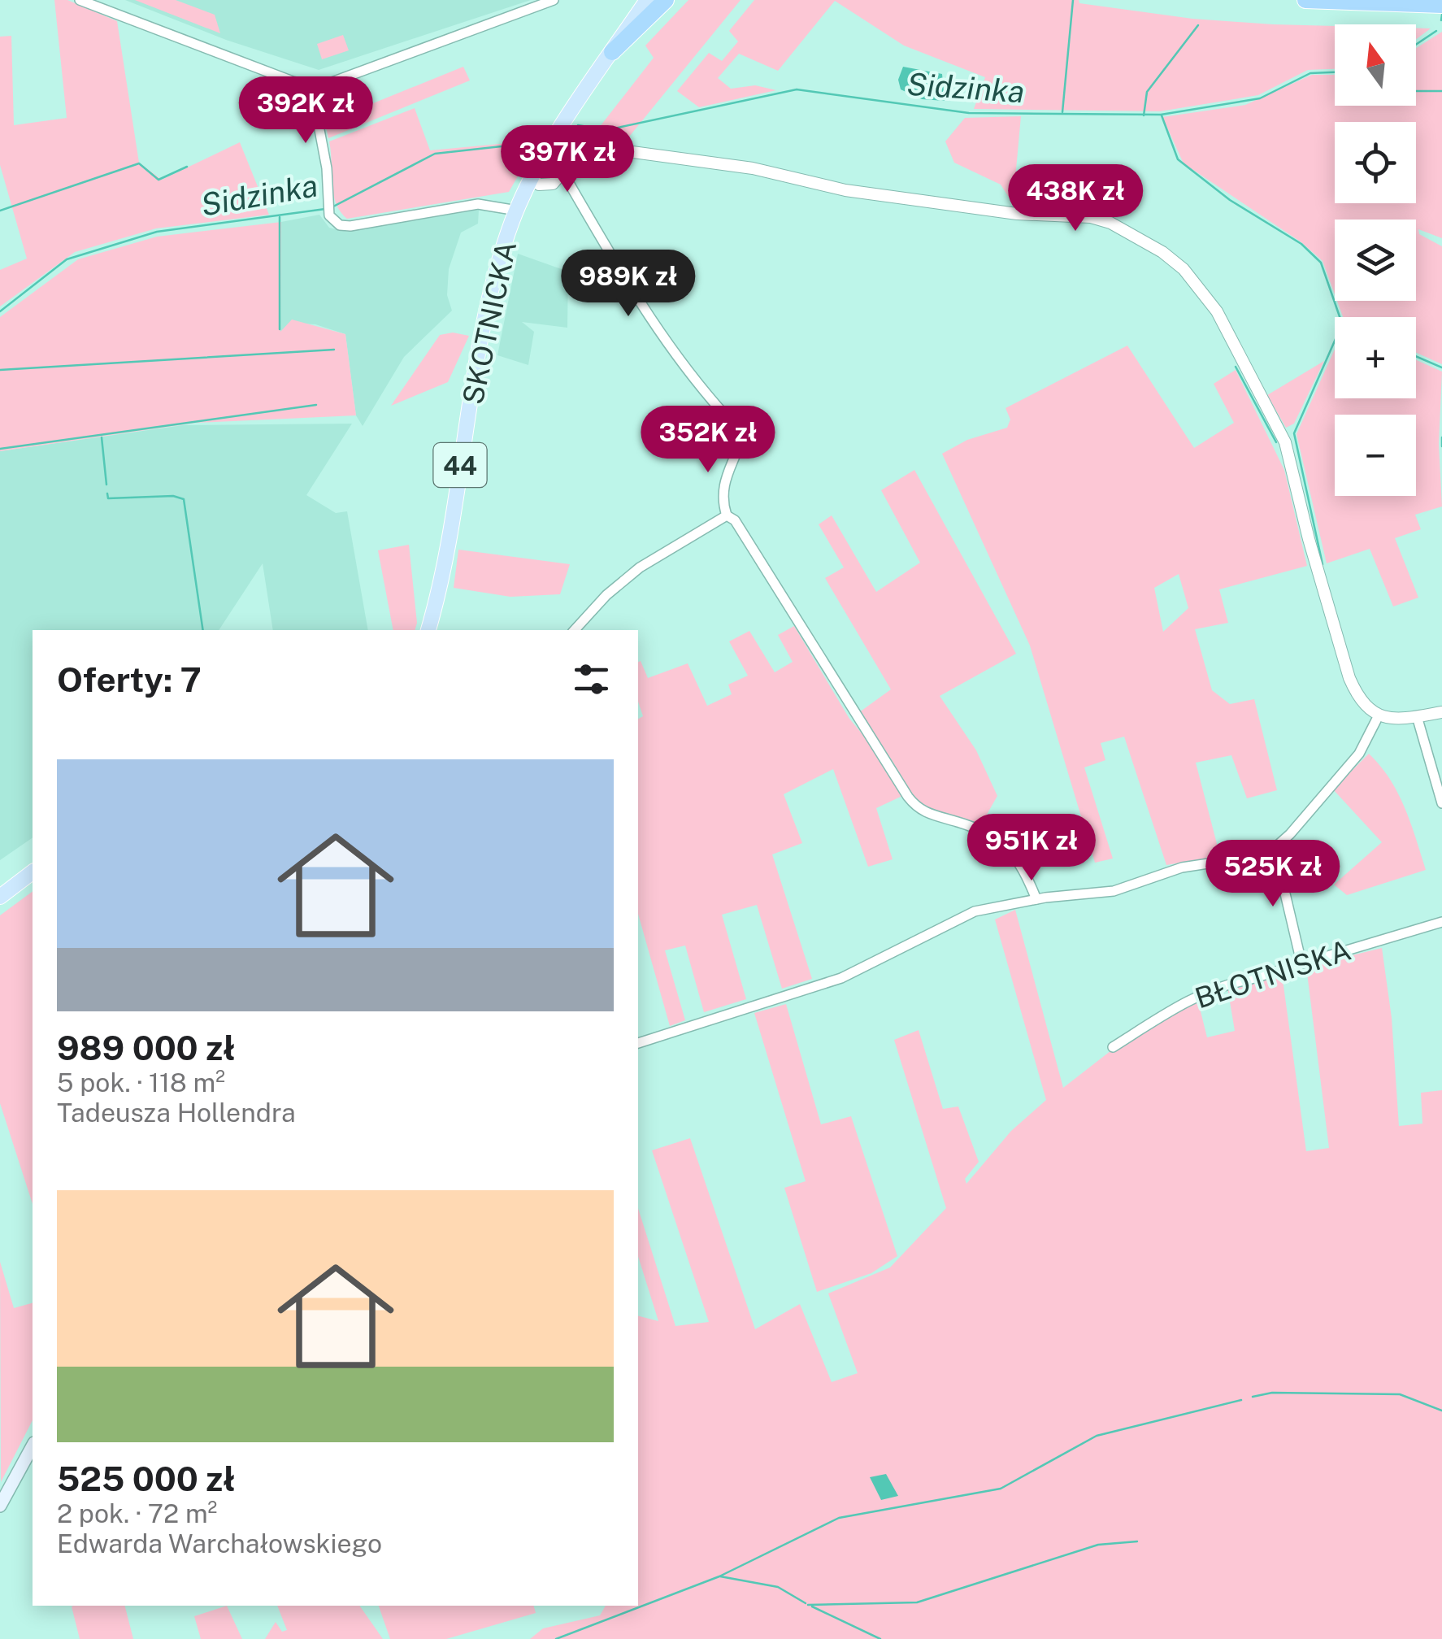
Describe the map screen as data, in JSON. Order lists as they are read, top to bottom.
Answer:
{
  "streets": {
    "main road": ["SKOTNICKA", "44"],
    "street": ["BŁOTNISKA"]
  },
  "water": ["Sidzinka"],
  "north": "top",
  "page": {
    "map_buttons": ["+", "−"],
    "price": [
      "392K zł",
      "397K zł",
      "438K zł",
      "989K zł",
      "352K zł",
      "951K zł",
      "525K zł"
    ],
    "heading": "Oferty: 7",
    "list": [
      {
        "name": "989 000 zł",
        "note": "5 pok. · 118 m² · Tadeusza Hollendra"
      },
      {
        "name": "525 000 zł",
        "note": "2 pok. · 72 m² · Edwarda Warchałowskiego"
      }
    ]
  }
}
